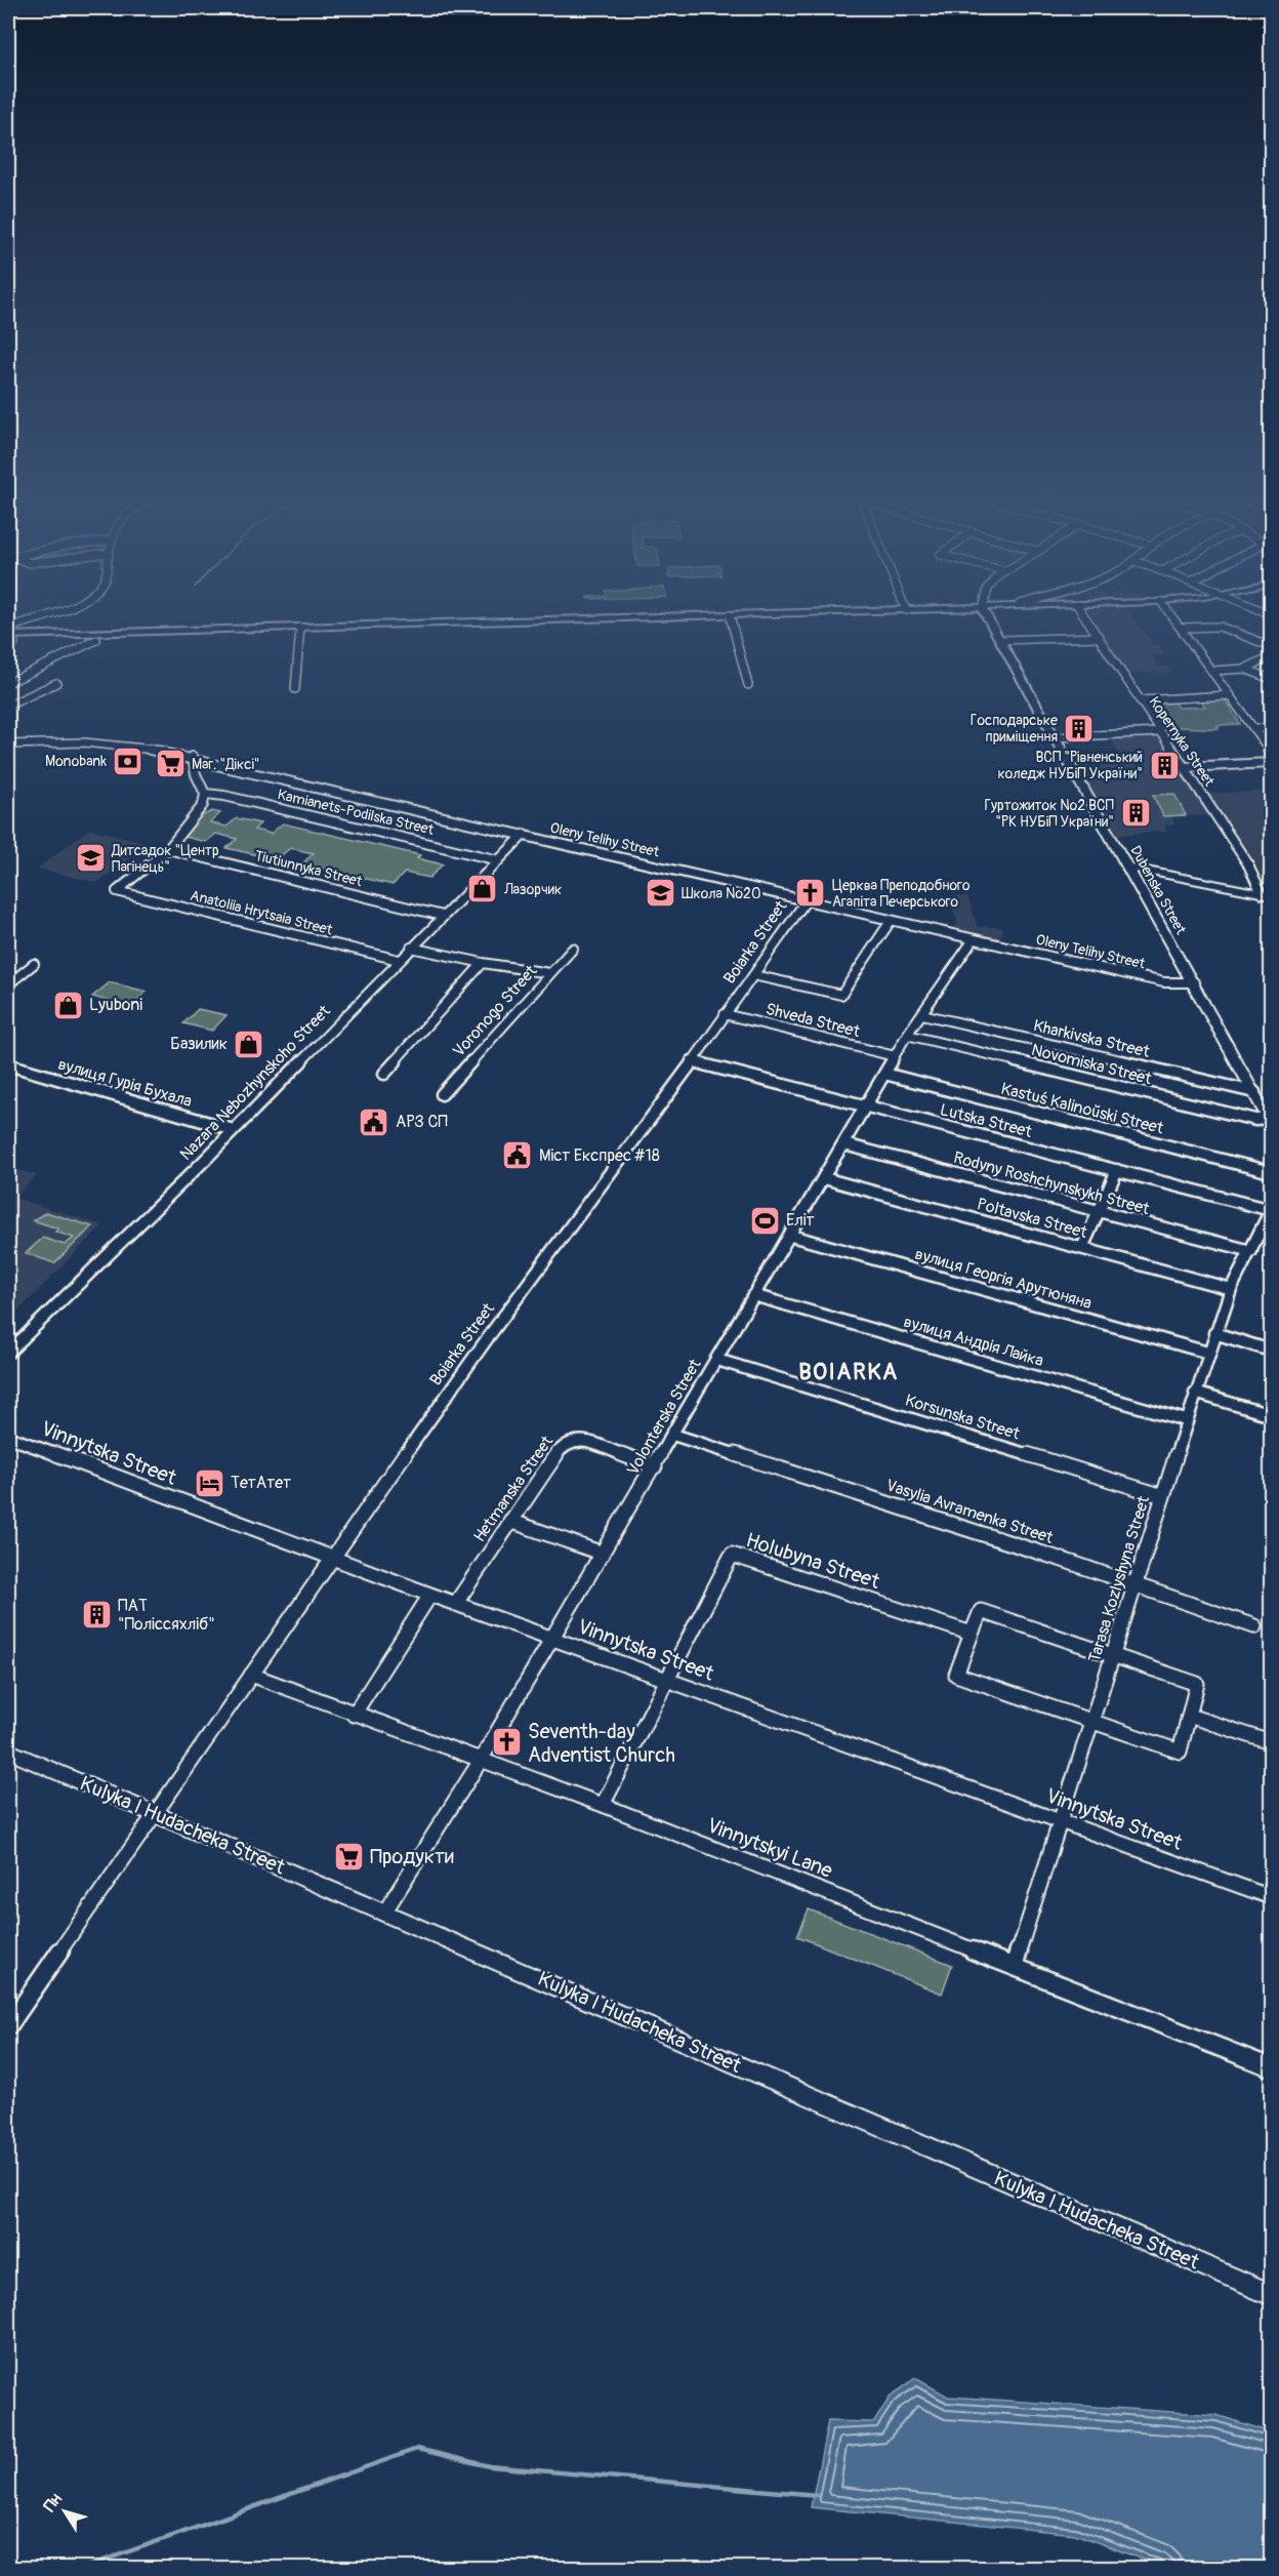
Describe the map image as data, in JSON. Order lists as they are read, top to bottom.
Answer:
{
  "streets": {
    "main road": ["Dubenska Street", "Kulyka I Hudacheka Street"],
    "street": [
      "Kopernyka Street",
      "Kamianets-Podilska Street",
      "Oleny Telihy Street",
      "Tiutiunnyka Street",
      "Anatoliia Hrytsaia Street",
      "Boiarka Street",
      "Voronogo Street",
      "Shveda Street",
      "Kharkivska Street",
      "Novomiska Street",
      "вулиця Гурія Бухала",
      "Nazara Nebozhynskoho Street",
      "Kastuś Kalinoŭski Street",
      "Lutska Street",
      "Rodyny Roshchynskykh Street",
      "Poltavska Street",
      "вулиця Георгія Арутюняна",
      "вулиця Андрія Лайка",
      "Volonterska Street",
      "Korsunska Street",
      "Vinnytska Street",
      "Hetmanska Street",
      "Vasylia Avramenka Street",
      "Holubyna Street",
      "Tarasa Kozlyshyna Street",
      "Vinnytskyi Lane"
    ]
  },
  "crossings": [
    ["Kamianets-Podilska Street", "Nazara Nebozhynskoho Street"],
    ["Oleny Telihy Street", "Dubenska Street"],
    ["Oleny Telihy Street", "Boiarka Street"],
    ["Oleny Telihy Street", "Nazara Nebozhynskoho Street"],
    ["Oleny Telihy Street", "Volonterska Street"],
    ["Tiutiunnyka Street", "Anatoliia Hrytsaia Street"],
    ["Tiutiunnyka Street", "Nazara Nebozhynskoho Street"],
    ["Dubenska Street", "Kharkivska Street"],
    ["Dubenska Street", "Novomiska Street"],
    ["Anatoliia Hrytsaia Street", "Nazara Nebozhynskoho Street"],
    ["Boiarka Street", "Shveda Street"],
    ["Boiarka Street", "Lutska Street"],
    ["Boiarka Street", "Vinnytska Street"],
    ["Boiarka Street", "Kulyka I Hudacheka Street"],
    ["Boiarka Street", "Vinnytskyi Lane"],
    ["Shveda Street", "Volonterska Street"],
    ["Kharkivska Street", "Volonterska Street"],
    ["Novomiska Street", "Volonterska Street"],
    ["вулиця Гурія Бухала", "Nazara Nebozhynskoho Street"],
    ["Kastuś Kalinoŭski Street", "Volonterska Street"],
    ["Lutska Street", "Volonterska Street"],
    ["Lutska Street", "Tarasa Kozlyshyna Street"],
    ["Rodyny Roshchynskykh Street", "Volonterska Street"],
    ["Rodyny Roshchynskykh Street", "Tarasa Kozlyshyna Street"],
    ["Poltavska Street", "Volonterska Street"],
    ["Poltavska Street", "Tarasa Kozlyshyna Street"],
    ["вулиця Георгія Арутюняна", "Volonterska Street"],
    ["вулиця Георгія Арутюняна", "Tarasa Kozlyshyna Street"],
    ["вулиця Андрія Лайка", "Volonterska Street"],
    ["вулиця Андрія Лайка", "Tarasa Kozlyshyna Street"],
    ["Volonterska Street", "Korsunska Street"],
    ["Volonterska Street", "Vinnytska Street"],
    ["Volonterska Street", "Hetmanska Street"],
    ["Volonterska Street", "Vasylia Avramenka Street"],
    ["Volonterska Street", "Kulyka I Hudacheka Street"],
    ["Volonterska Street", "Vinnytskyi Lane"],
    ["Korsunska Street", "Tarasa Kozlyshyna Street"],
    ["Vinnytska Street", "Hetmanska Street"],
    ["Vinnytska Street", "Holubyna Street"],
    ["Vinnytska Street", "Tarasa Kozlyshyna Street"],
    ["Vasylia Avramenka Street", "Tarasa Kozlyshyna Street"],
    ["Holubyna Street", "Vinnytskyi Lane"],
    ["Tarasa Kozlyshyna Street", "Vinnytskyi Lane"]
  ],
  "districts": ["BOIARKA"],
  "places": {
    "building": [
      "Господарське приміщення",
      "ВСП \"Рівненський коледж НУБіП України\"",
      "Гуртожиток №2 ВСП \"РК НУБіП України\"",
      "ПАТ \"Поліссяхліб\""
    ],
    "bank": ["Monobank"],
    "supermarket": ["Маг. \"Діксі\"", "Продукти"],
    "school or university": ["Дитсадок \"Центр Пагінець\"", "Школа №20"],
    "shop": ["Лазорчик", "Lyuboni", "Базилик"],
    "church": ["Церква Преподобного Агапіта Печерського", "Seventh-day Adventist Church"],
    "public building": ["АРЗ СП", "Міст Експрес #18"],
    "sports": ["Еліт"],
    "hotel": ["ТетАтет"]
  },
  "north": "top left"
}
